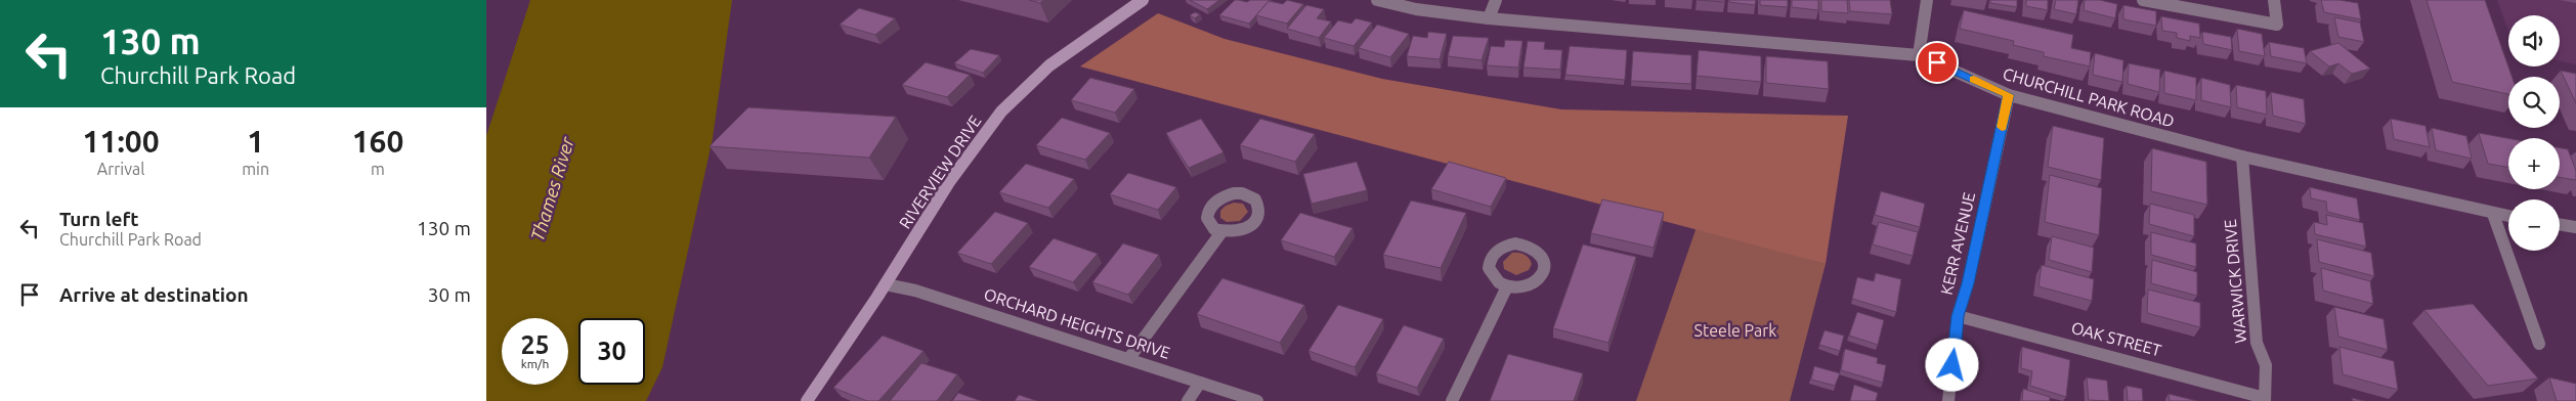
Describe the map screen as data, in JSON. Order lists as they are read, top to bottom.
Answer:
{
  "streets": {
    "street": [
      "CHURCHILL PARK ROAD",
      "RIVERVIEW DRIVE",
      "KERR AVENUE",
      "WARWICK DRIVE",
      "ORCHARD HEIGHTS DRIVE",
      "OAK STREET"
    ]
  },
  "crossings": [
    ["CHURCHILL PARK ROAD", "KERR AVENUE"],
    ["CHURCHILL PARK ROAD", "WARWICK DRIVE"],
    ["RIVERVIEW DRIVE", "ORCHARD HEIGHTS DRIVE"],
    ["KERR AVENUE", "OAK STREET"],
    ["WARWICK DRIVE", "OAK STREET"]
  ],
  "water": ["Thames River"],
  "parks": ["Steele Park"],
  "page": {
    "turn": ["130 m", "Churchill Park Road"],
    "map_buttons": ["+", "−"],
    "eta": [
      "11:00",
      "Arrival",
      "1",
      "min",
      "160",
      "m"
    ],
    "list": [
      {
        "name": "Turn left",
        "note": "Churchill Park Road",
        "value": "130 m"
      },
      {
        "name": "Arrive at destination",
        "value": "30 m"
      }
    ],
    "speed": "25 km/h",
    "limit": "30"
  }
}
